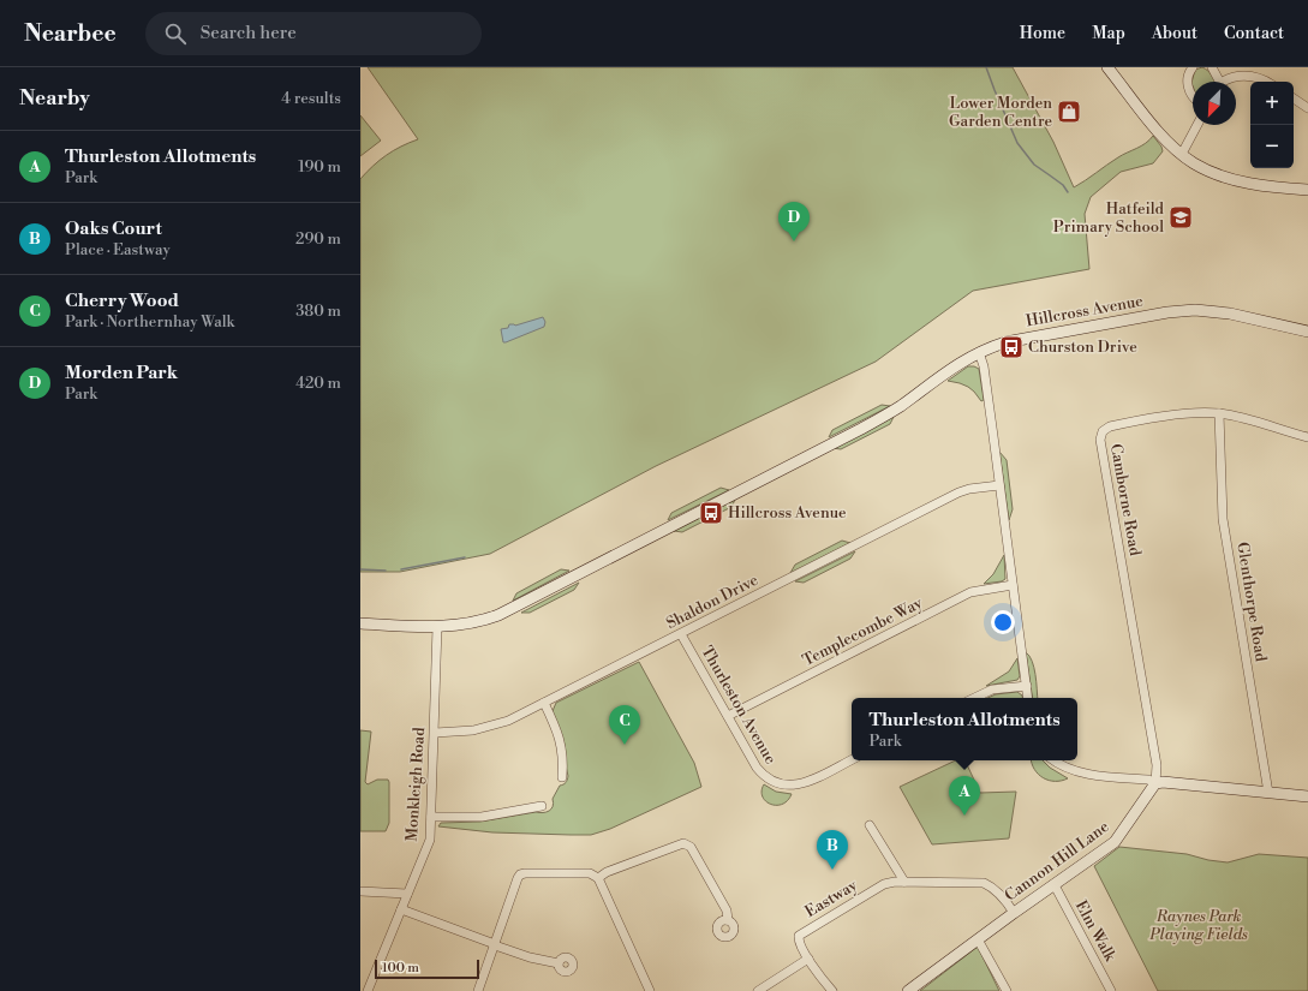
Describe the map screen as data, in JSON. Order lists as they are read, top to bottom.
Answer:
{
  "streets": {
    "street": [
      "Hillcross Avenue",
      "Camborne Road",
      "Shaldon Drive",
      "Glenthorpe Road",
      "Templecombe Way",
      "Thurleston Avenue",
      "Monkleigh Road",
      "Cannon Hill Lane",
      "Eastway",
      "Elm Walk"
    ]
  },
  "crossings": [
    ["Hillcross Avenue", "Monkleigh Road"],
    ["Camborne Road", "Glenthorpe Road"],
    ["Camborne Road", "Cannon Hill Lane"],
    ["Shaldon Drive", "Thurleston Avenue"],
    ["Shaldon Drive", "Monkleigh Road"],
    ["Templecombe Way", "Thurleston Avenue"],
    ["Cannon Hill Lane", "Eastway"],
    ["Cannon Hill Lane", "Elm Walk"]
  ],
  "parks": ["Raynes Park Playing Fields"],
  "places": {
    "shop": ["Lower Morden Garden Centre"],
    "school or university": ["Hatfeild Primary School"],
    "bus stop": ["Churston Drive", "Hillcross Avenue"]
  },
  "scale_bar": "100 m",
  "north": "bottom left",
  "page": {
    "header": "Nearbee",
    "search": "Search here",
    "nav": [
      "Home",
      "Map",
      "About",
      "Contact"
    ],
    "heading": ["Nearby", "4 results"],
    "map_buttons": ["+", "−"],
    "list": [
      {
        "mark": "A",
        "name": "Thurleston Allotments",
        "note": "Park",
        "value": "190 m"
      },
      {
        "mark": "B",
        "name": "Oaks Court",
        "note": "Place · Eastway",
        "value": "290 m"
      },
      {
        "mark": "C",
        "name": "Cherry Wood",
        "note": "Park · Northernhay Walk",
        "value": "380 m"
      },
      {
        "mark": "D",
        "name": "Morden Park",
        "note": "Park",
        "value": "420 m"
      }
    ],
    "pins": [
      "D",
      "C",
      "A",
      "B"
    ],
    "popup": ["Thurleston Allotments", "Park"],
    "scale": "100 m"
  }
}
